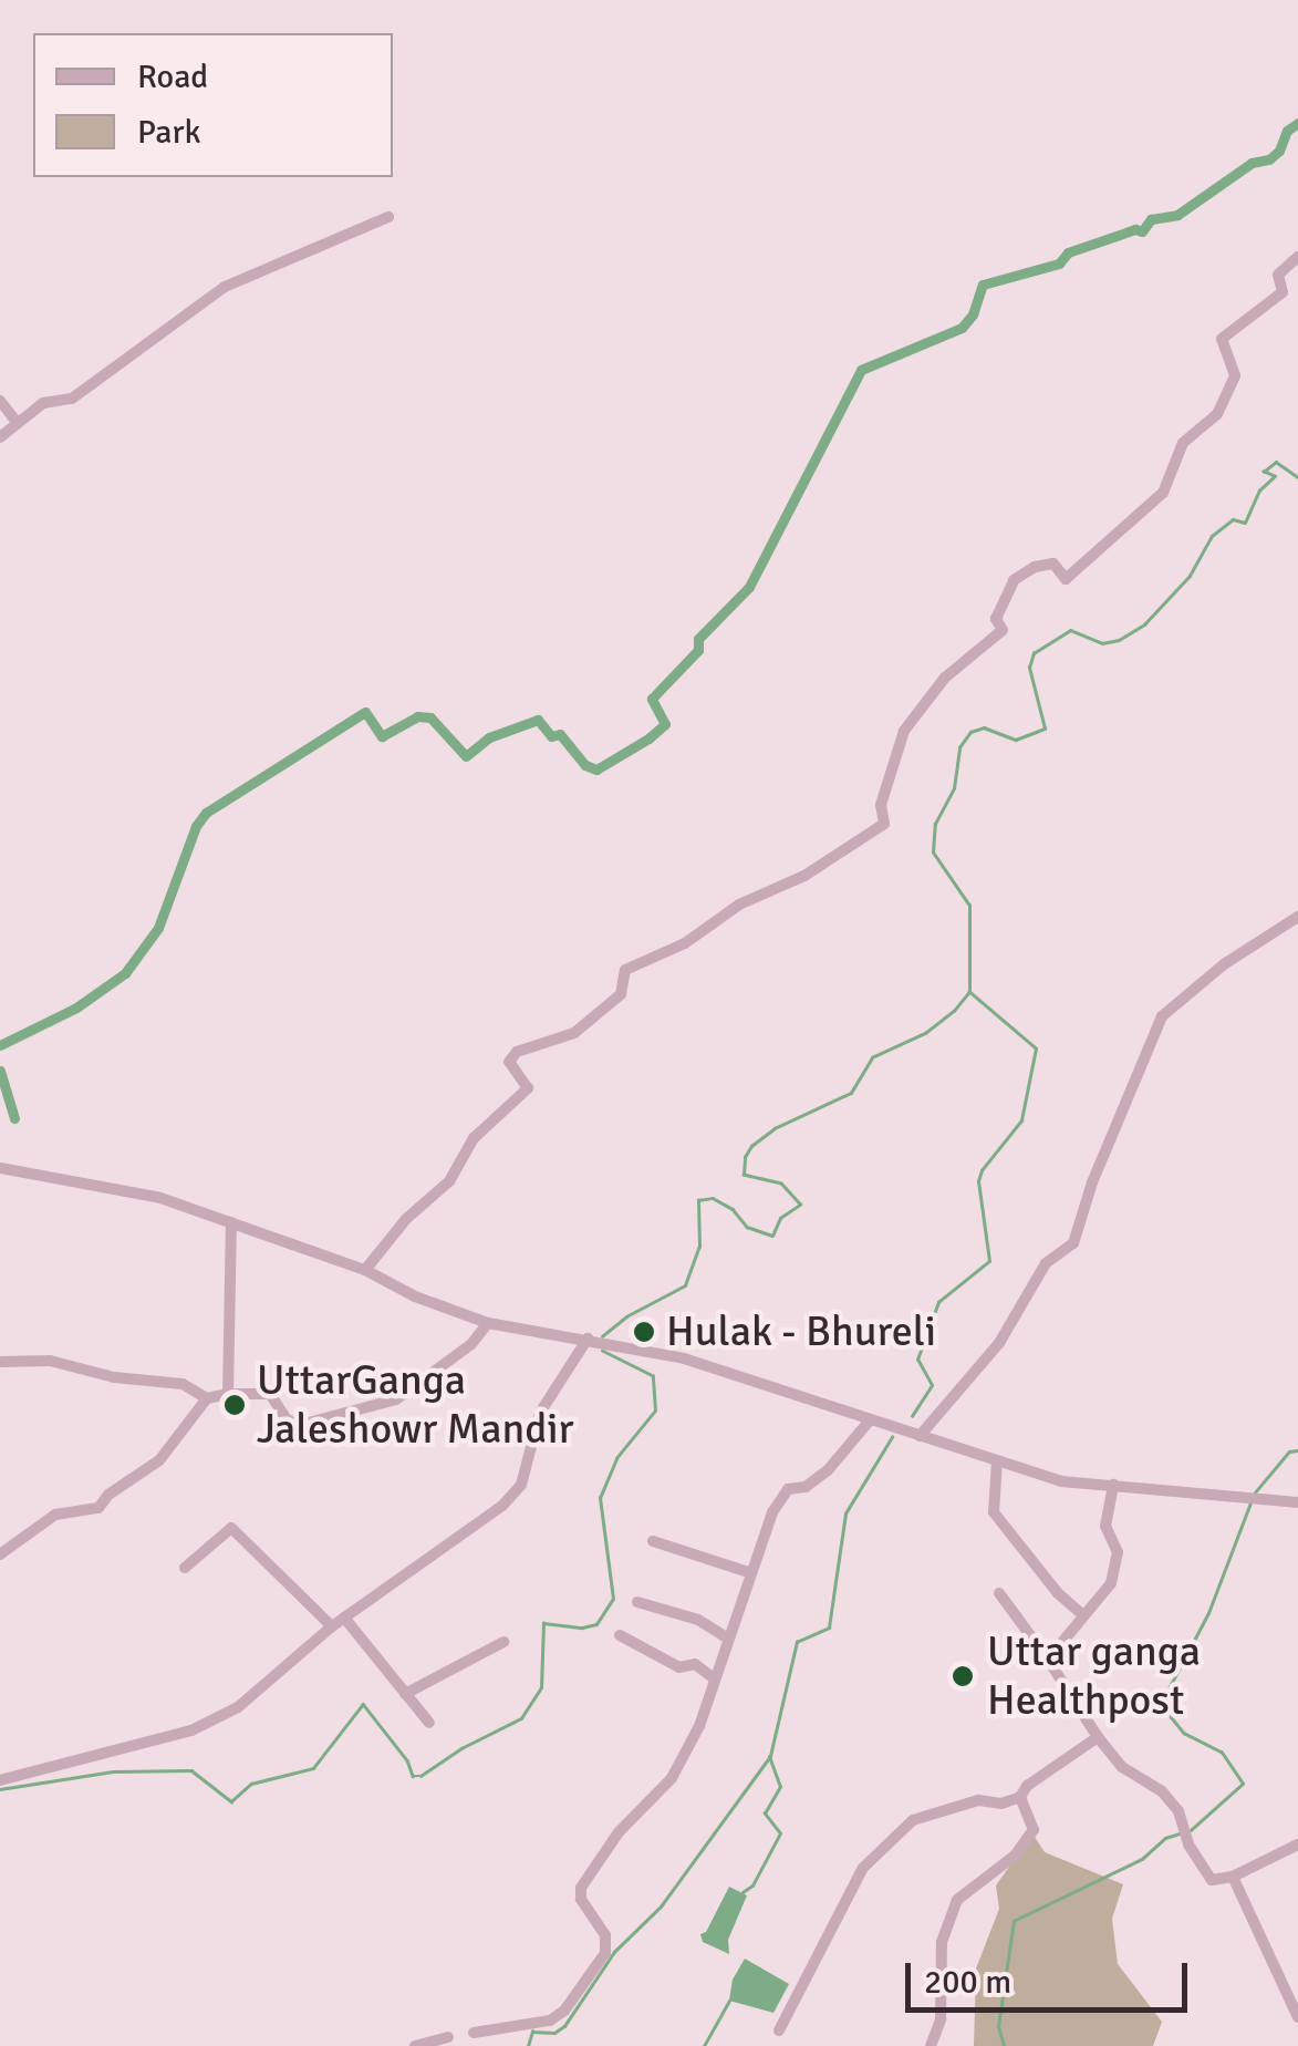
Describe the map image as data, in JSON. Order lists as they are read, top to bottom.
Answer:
{
  "places": ["Hulak - Bhureli", "UttarGanga Jaleshowr Mandir", "Uttar ganga Healthpost"],
  "legend": ["Road", "Park"],
  "scale_bar": "200 m"
}
